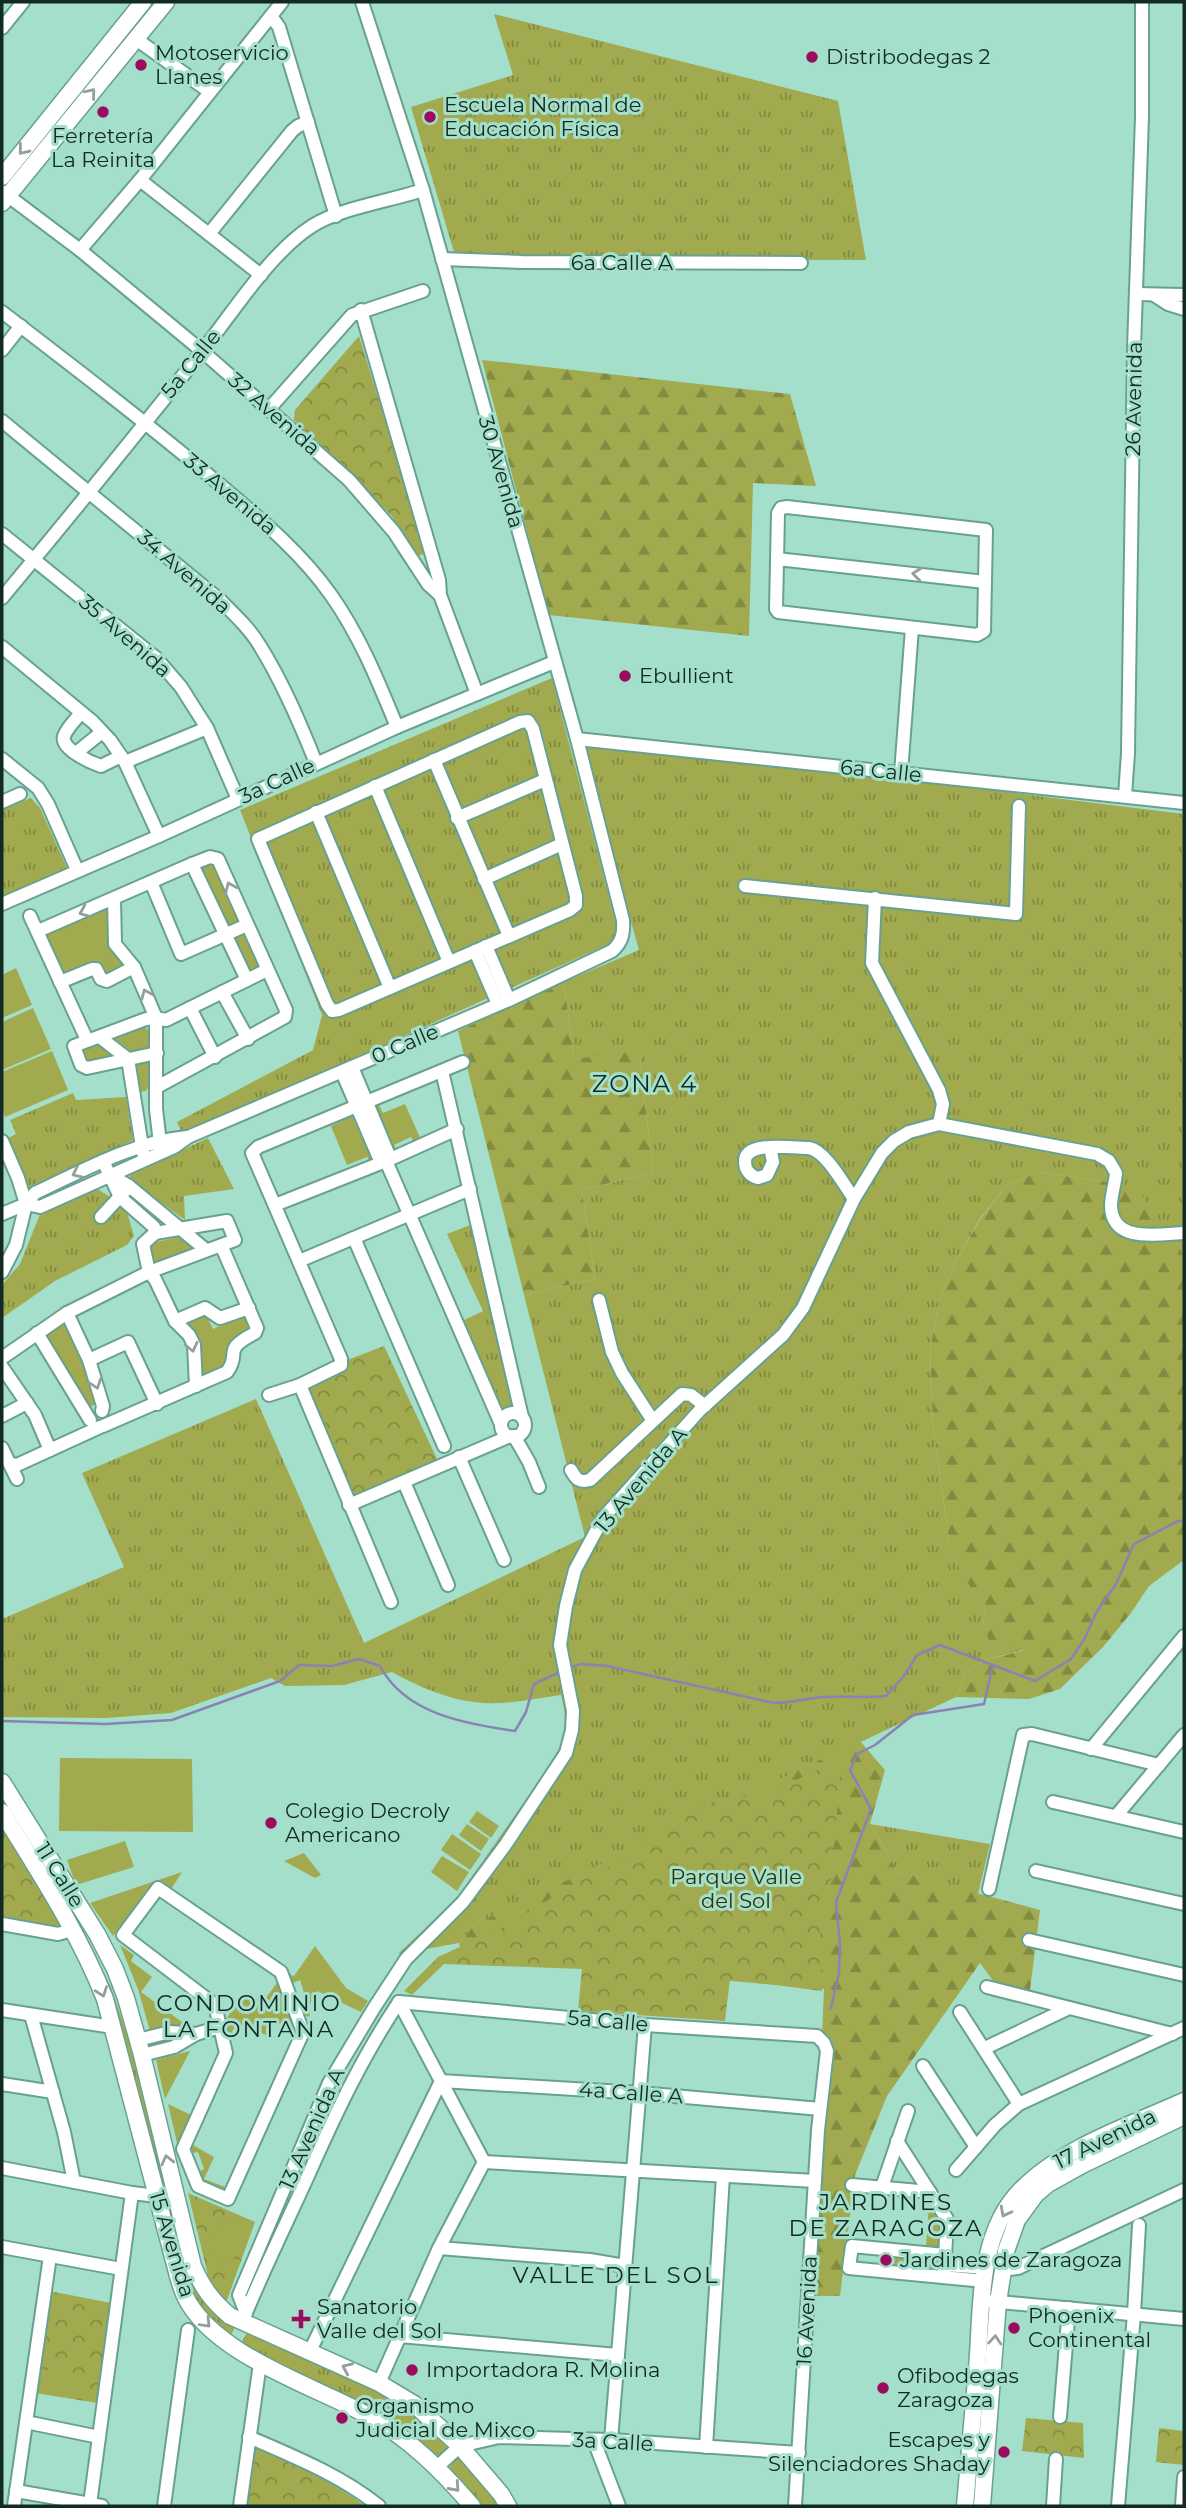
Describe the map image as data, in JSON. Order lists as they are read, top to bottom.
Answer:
{
  "streets": {
    "main road": ["11 Calle", "17 Avenida", "15 Avenida"],
    "street": [
      "6a Calle A",
      "5a Calle",
      "26 Avenida",
      "32 Avenida",
      "30 Avenida",
      "33 Avenida",
      "34 Avenida",
      "35 Avenida",
      "6a Calle",
      "3a Calle",
      "0 Calle",
      "13 Avenida A",
      "4a Calle A",
      "16 Avenida"
    ]
  },
  "crossings": [
    ["6a Calle A", "30 Avenida"],
    ["5a Calle", "32 Avenida"],
    ["5a Calle", "30 Avenida"],
    ["5a Calle", "33 Avenida"],
    ["5a Calle", "34 Avenida"],
    ["5a Calle", "35 Avenida"],
    ["5a Calle", "16 Avenida"],
    ["26 Avenida", "6a Calle"],
    ["32 Avenida", "3a Calle"],
    ["30 Avenida", "6a Calle"],
    ["30 Avenida", "3a Calle"],
    ["30 Avenida", "0 Calle"],
    ["33 Avenida", "3a Calle"],
    ["34 Avenida", "3a Calle"],
    ["35 Avenida", "3a Calle"],
    ["3a Calle", "15 Avenida"],
    ["3a Calle", "16 Avenida"],
    ["13 Avenida A", "15 Avenida"],
    ["11 Calle", "15 Avenida"],
    ["4a Calle A", "16 Avenida"]
  ],
  "districts": [
    "ZONA 4",
    "CONDOMINIO LA FONTANA",
    "JARDINES DE ZARAGOZA",
    "VALLE DEL SOL"
  ],
  "parks": ["Parque Valle del Sol"],
  "places": {
    "other": [
      "Distribodegas 2",
      "Motoservicio Llanes",
      "Ferretería La Reinita",
      "Escuela Normal de Educación Física",
      "Ebullient",
      "Colegio Decroly Americano",
      "Jardines de Zaragoza",
      "Phoenix Continental",
      "Importadora R. Molina",
      "Ofibodegas Zaragoza",
      "Organismo Judicial de Mixco",
      "Escapes y Silenciadores Shaday"
    ],
    "health": ["Sanatorio Valle del Sol"]
  }
}
